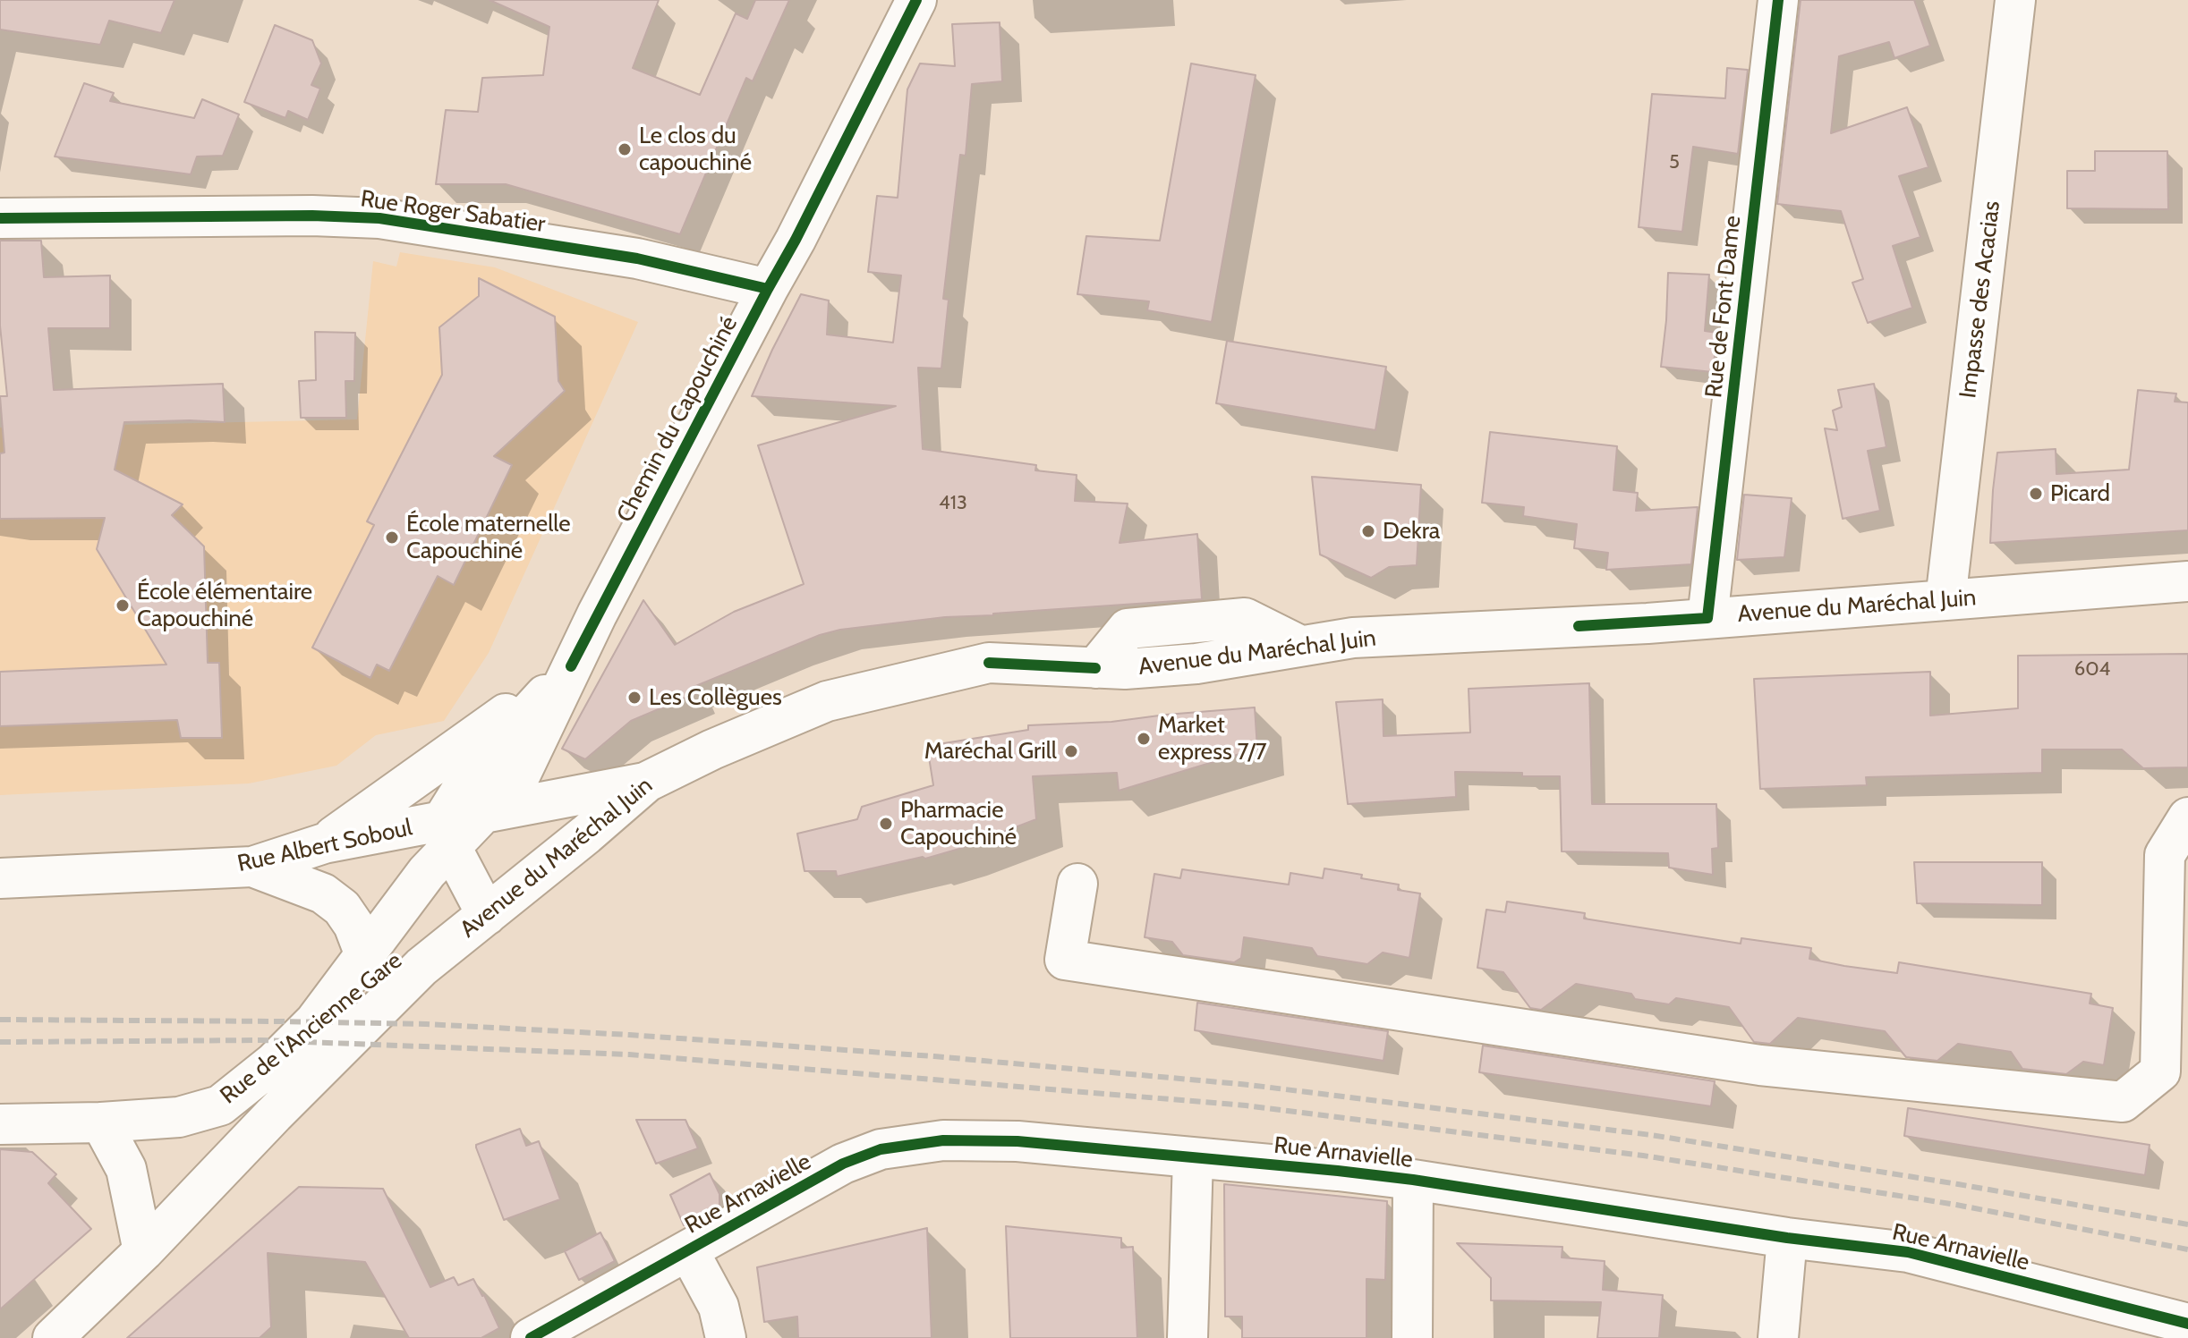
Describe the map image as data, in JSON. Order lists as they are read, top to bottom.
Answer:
{
  "streets": {
    "street": [
      "Rue Roger Sabatier",
      "Impasse des Acacias",
      "Rue de Font Dame",
      "Chemin du Capouchiné",
      "Avenue du Maréchal Juin",
      "Rue Albert Soboul",
      "Rue de l'Ancienne Gare",
      "Rue Arnavielle"
    ]
  },
  "crossings": [
    ["Rue Roger Sabatier", "Chemin du Capouchiné"],
    ["Impasse des Acacias", "Avenue du Maréchal Juin"],
    ["Rue de Font Dame", "Avenue du Maréchal Juin"],
    ["Avenue du Maréchal Juin", "Rue de l'Ancienne Gare"]
  ],
  "places": [
    "Le clos du capouchiné",
    "Picard",
    "Dekra",
    "École maternelle Capouchiné",
    "École élémentaire Capouchiné",
    "Les Collègues",
    "Market express 7/7",
    "Maréchal Grill",
    "Pharmacie Capouchiné"
  ],
  "house_numbers": ["5", "413", "604"]
}
